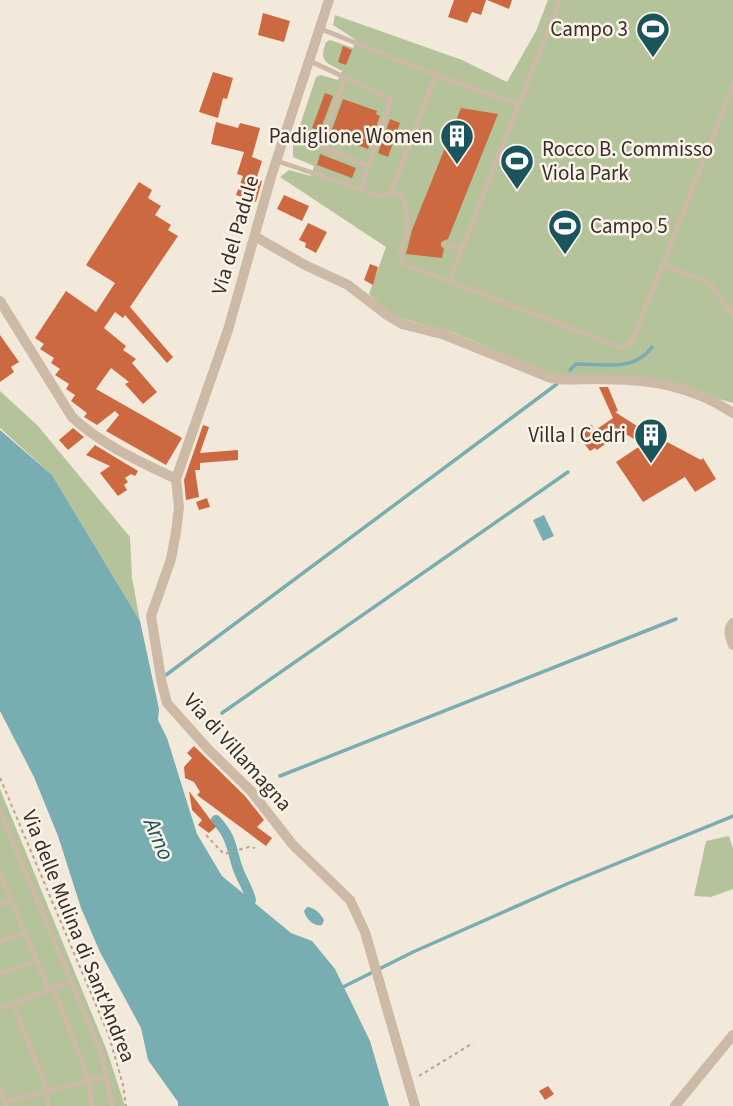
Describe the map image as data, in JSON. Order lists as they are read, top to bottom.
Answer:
{
  "streets": {
    "street": ["Via del Padule", "Via di Villamagna"],
    "path": ["Via delle Mulina di Sant'Andrea"]
  },
  "crossings": [
    ["Via del Padule", "Via di Villamagna"]
  ],
  "water": ["Arno"],
  "places": {
    "sports": ["Campo 3", "Rocco B. Commisso Viola Park", "Campo 5"],
    "building": ["Padiglione Women", "Villa I Cedri"]
  }
}
